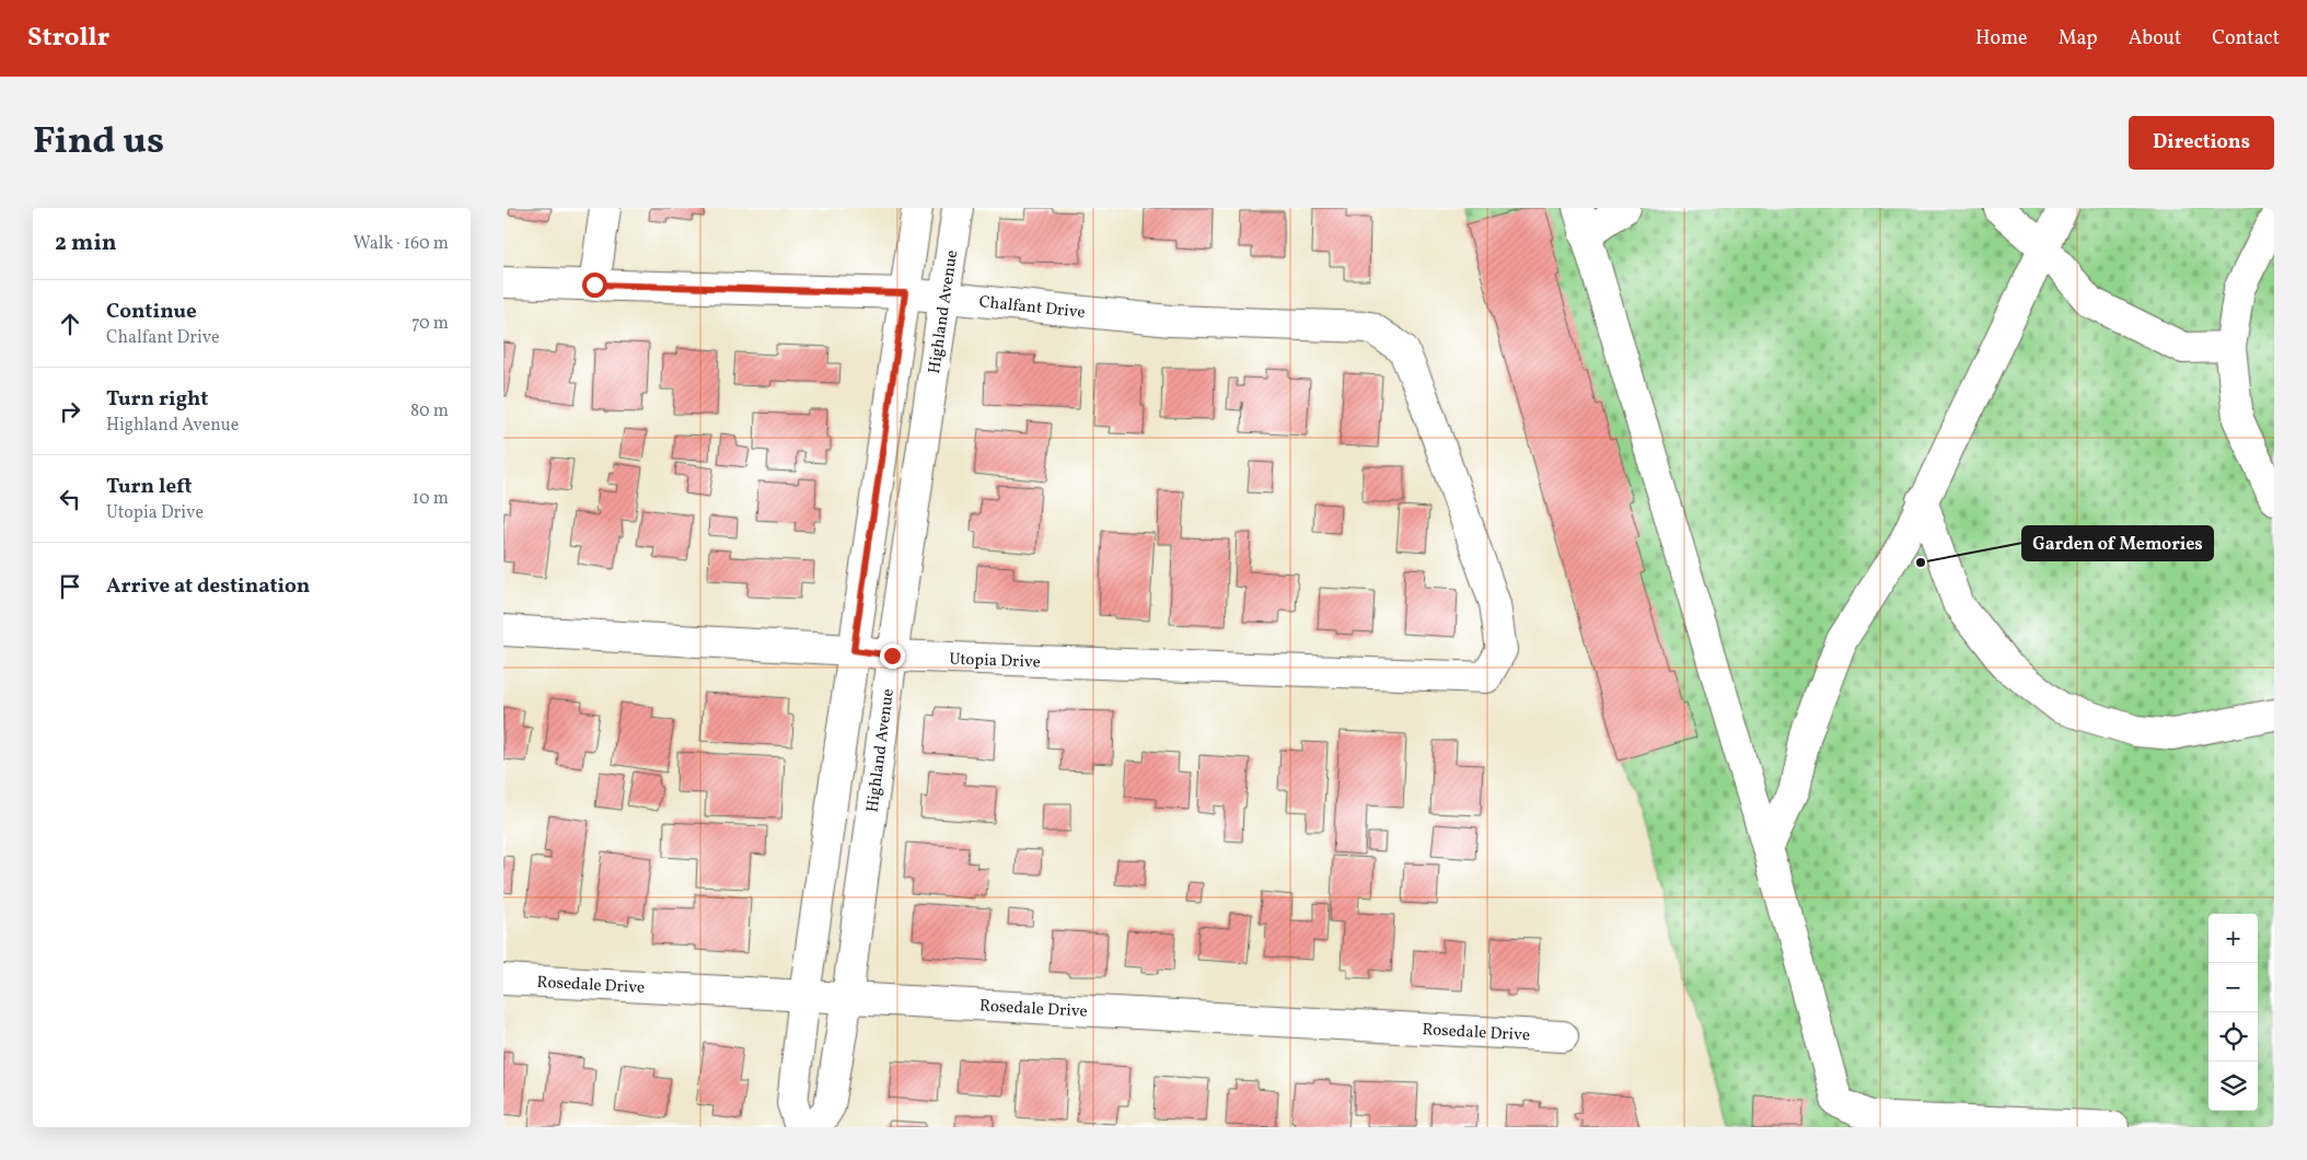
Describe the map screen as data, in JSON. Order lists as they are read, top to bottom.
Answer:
{
  "streets": {
    "street": [
      "Chalfant Drive",
      "Highland Avenue",
      "Utopia Drive",
      "Rosedale Drive"
    ]
  },
  "crossings": [
    ["Chalfant Drive", "Highland Avenue"],
    ["Chalfant Drive", "Utopia Drive"],
    ["Highland Avenue", "Utopia Drive"],
    ["Highland Avenue", "Rosedale Drive"]
  ],
  "places": ["Garden of Memories"],
  "page": {
    "header": "Strollr",
    "nav": [
      "Home",
      "Map",
      "About",
      "Contact"
    ],
    "title": "Find us",
    "buttons": "Directions",
    "heading": ["2 min", "Walk · 160 m"],
    "list": [
      ["Continue", "Chalfant Drive", "70 m"],
      ["Turn right", "Highland Avenue", "80 m"],
      ["Turn left", "Utopia Drive", "10 m"],
      "Arrive at destination"
    ],
    "map_buttons": ["+", "−"]
  }
}
